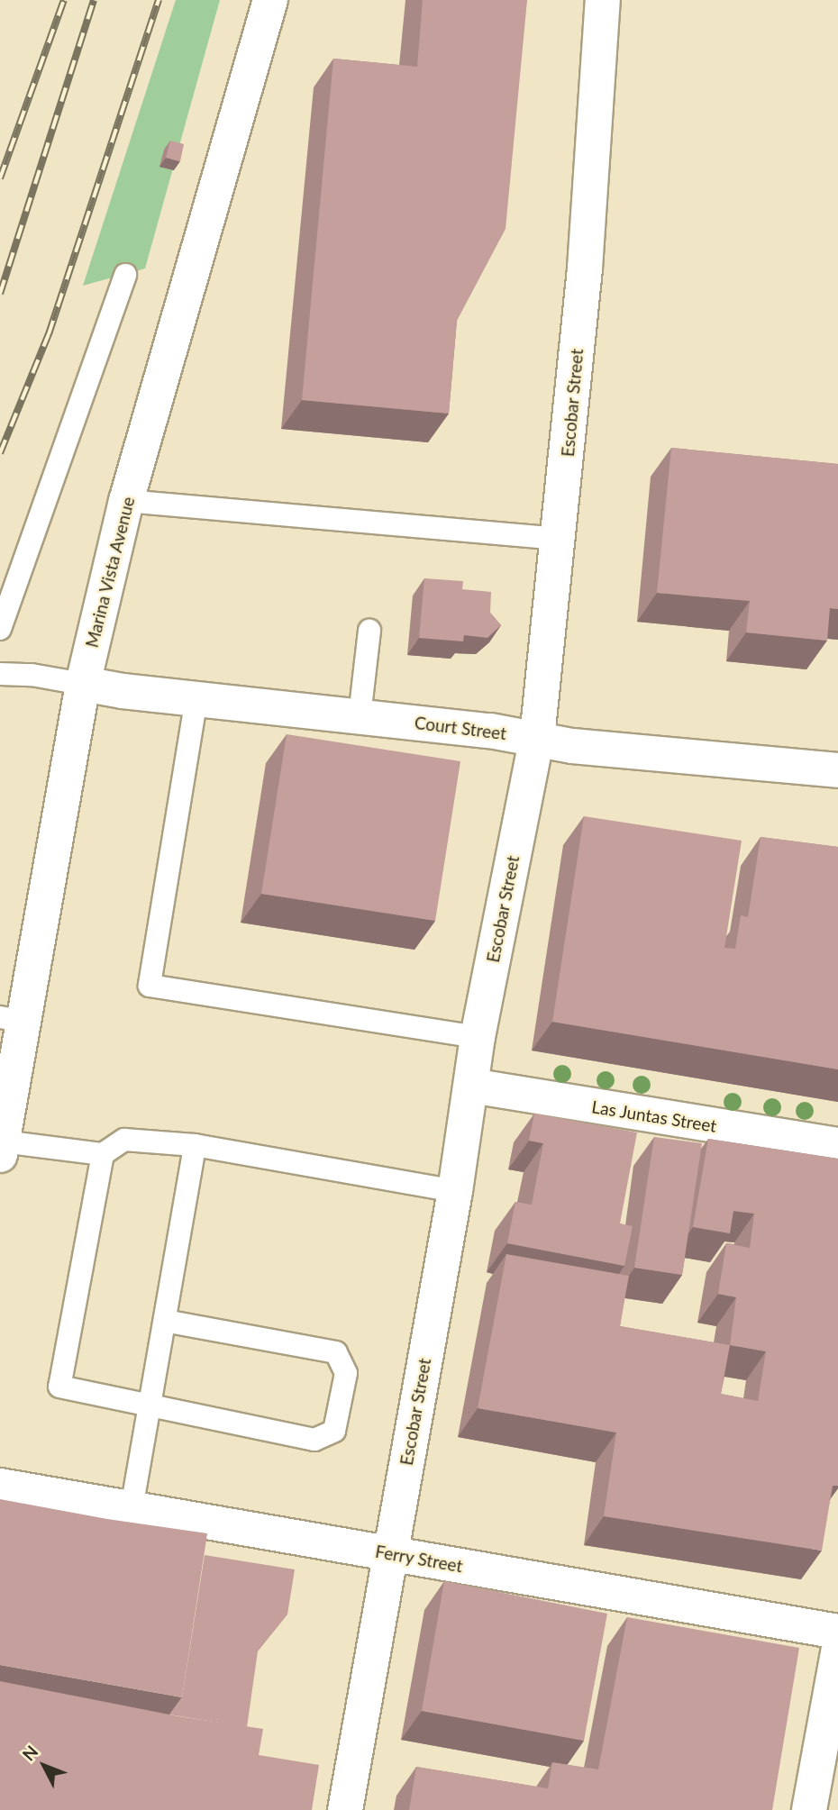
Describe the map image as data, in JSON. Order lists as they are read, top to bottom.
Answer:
{
  "streets": {
    "main road": [
      "Escobar Street",
      "Marina Vista Avenue",
      "Court Street",
      "Las Juntas Street",
      "Ferry Street"
    ]
  },
  "crossings": [
    ["Escobar Street", "Court Street"],
    ["Escobar Street", "Las Juntas Street"],
    ["Escobar Street", "Ferry Street"],
    ["Marina Vista Avenue", "Court Street"]
  ],
  "north": "top left"
}
